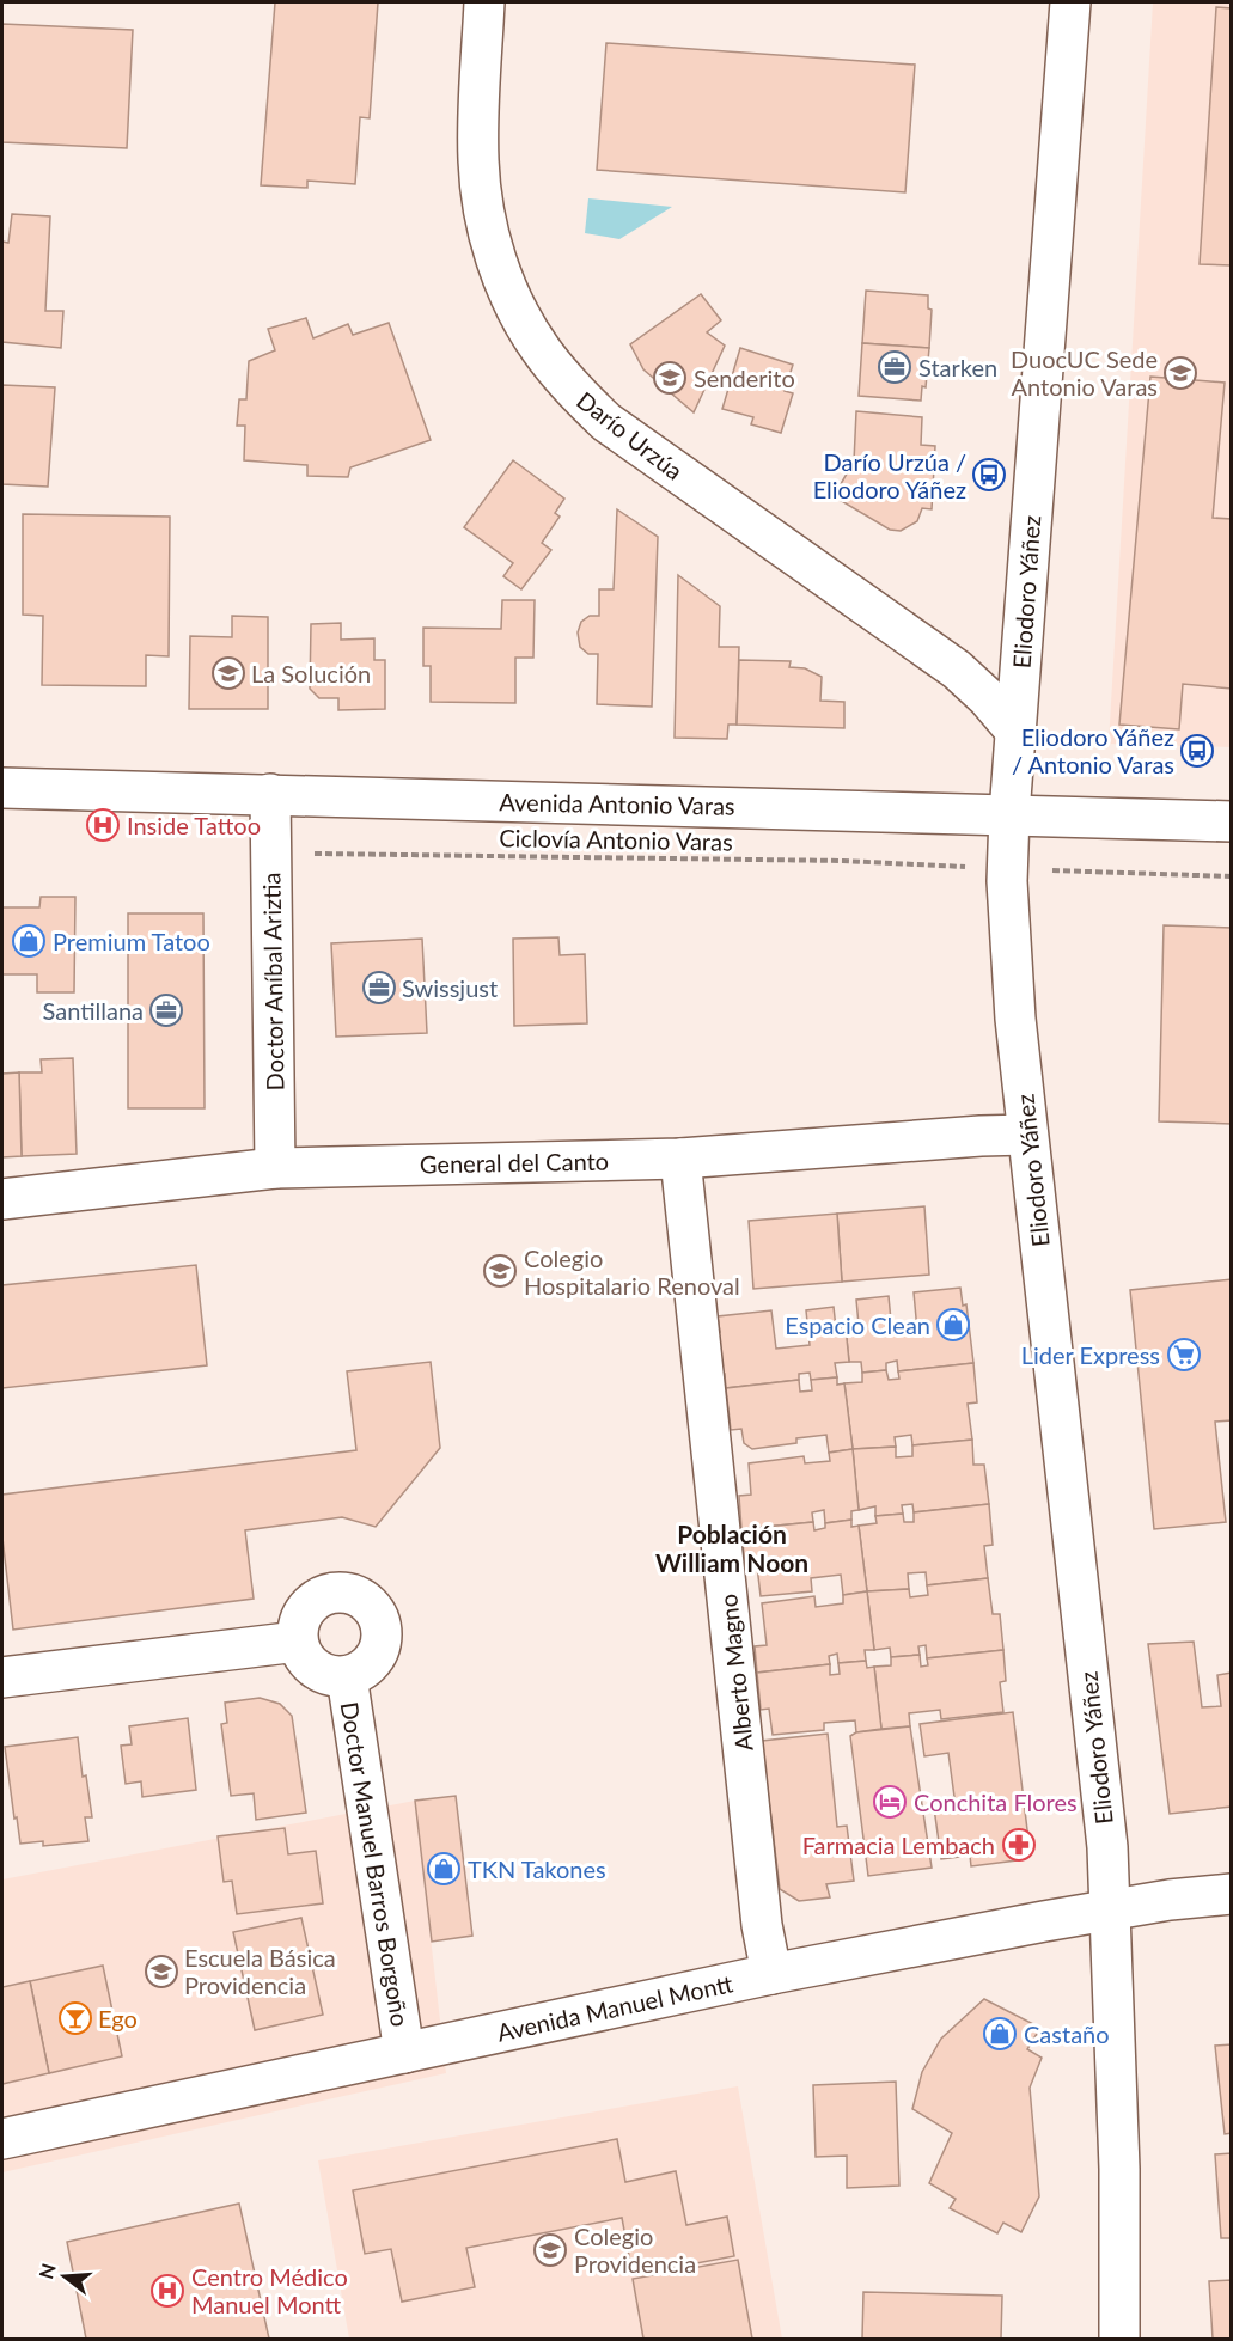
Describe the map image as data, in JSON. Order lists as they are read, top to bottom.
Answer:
{
  "streets": {
    "main road": [
      "Darío Urzúa",
      "Eliodoro Yáñez",
      "Avenida Antonio Varas",
      "Doctor Aníbal Ariztia",
      "General del Canto",
      "Alberto Magno",
      "Doctor Manuel Barros Borgoño",
      "Avenida Manuel Montt"
    ],
    "path": ["Ciclovía Antonio Varas"]
  },
  "crossings": [
    ["Darío Urzúa", "Eliodoro Yáñez"],
    ["Eliodoro Yáñez", "Avenida Antonio Varas"],
    ["Eliodoro Yáñez", "Ciclovía Antonio Varas"],
    ["Eliodoro Yáñez", "General del Canto"],
    ["Eliodoro Yáñez", "Avenida Manuel Montt"],
    ["Avenida Antonio Varas", "Doctor Aníbal Ariztia"],
    ["Ciclovía Antonio Varas", "Doctor Aníbal Ariztia"],
    ["Doctor Aníbal Ariztia", "General del Canto"],
    ["General del Canto", "Alberto Magno"],
    ["Alberto Magno", "Avenida Manuel Montt"],
    ["Doctor Manuel Barros Borgoño", "Avenida Manuel Montt"]
  ],
  "districts": ["Población William Noon"],
  "places": {
    "office": ["Starken", "Swissjust", "Santillana"],
    "school or university": [
      "DuocUC Sede Antonio Varas",
      "Senderito",
      "La Solución",
      "Colegio Hospitalario Renoval",
      "Escuela Básica Providencia",
      "Colegio Providencia"
    ],
    "bus stop": ["Darío Urzúa / Eliodoro Yáñez", "Eliodoro Yáñez / Antonio Varas"],
    "hospital": ["Inside Tattoo", "Centro Médico Manuel Montt"],
    "shop": [
      "Premium Tatoo",
      "Espacio Clean",
      "TKN Takones",
      "Castaño"
    ],
    "supermarket": ["Lider Express"],
    "hotel": ["Conchita Flores"],
    "pharmacy": ["Farmacia Lembach"],
    "bar": ["Ego"]
  },
  "north": "left"
}
